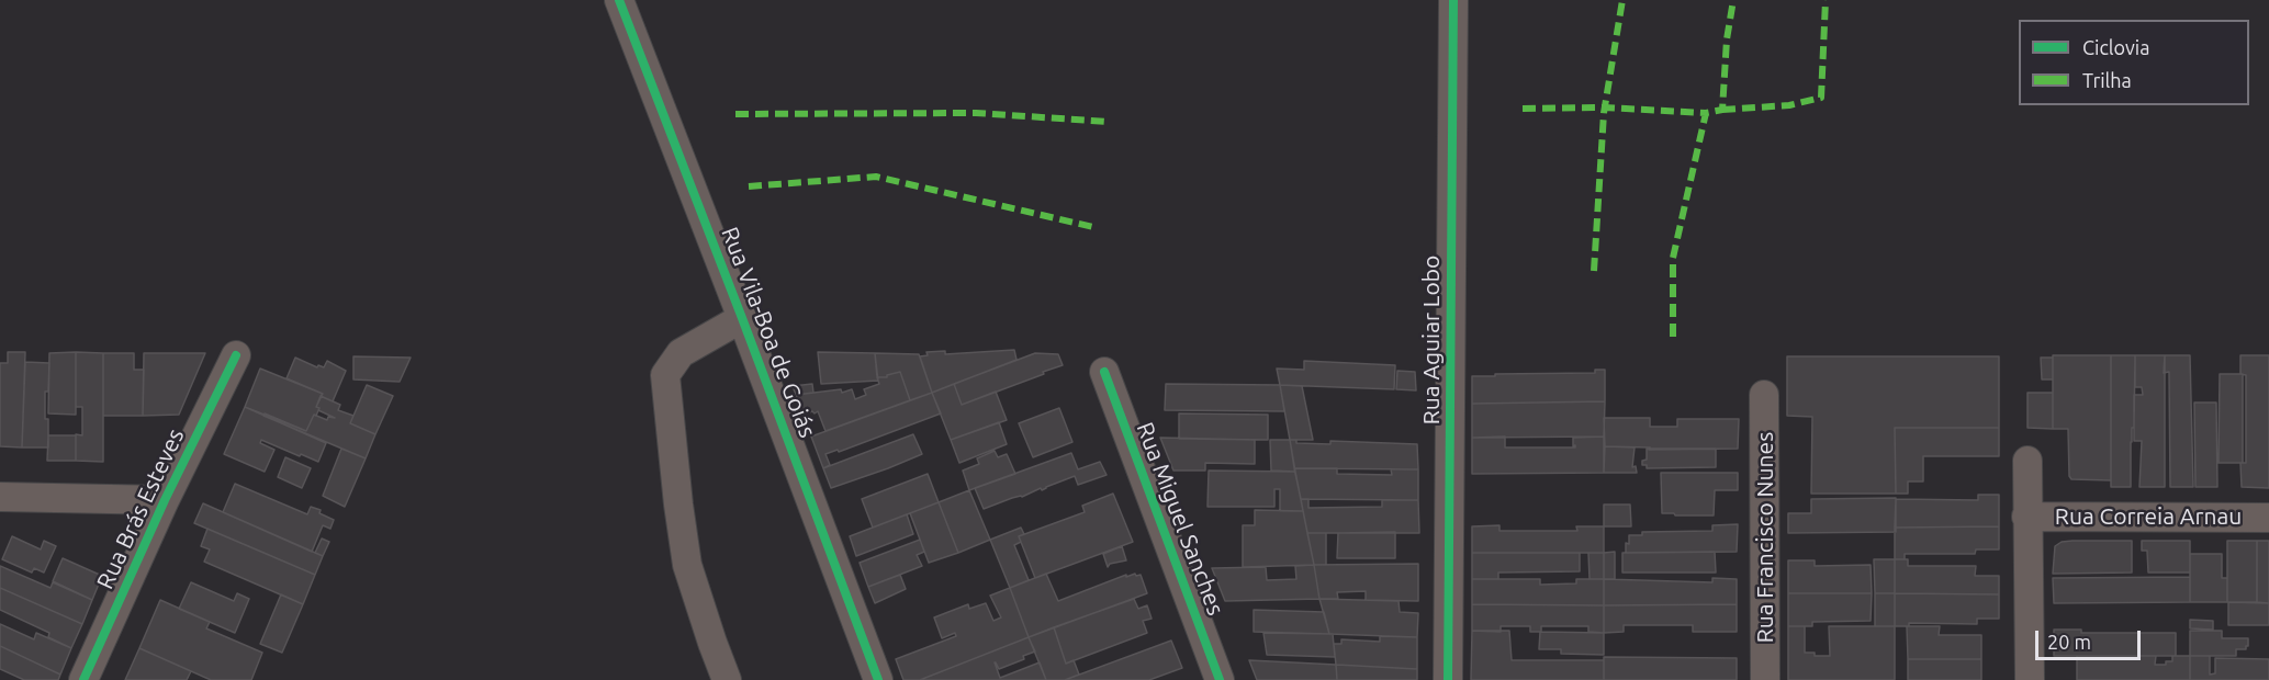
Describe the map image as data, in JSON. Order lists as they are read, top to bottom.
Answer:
{
  "streets": {
    "street": [
      "Rua Vila-Boa de Goiás",
      "Rua Aguiar Lobo",
      "Rua Brás Esteves",
      "Rua Correia Arnau",
      "Rua Miguel Sanches",
      "Rua Francisco Nunes"
    ]
  },
  "legend": ["Ciclovia", "Trilha"],
  "scale_bar": "20 m"
}
